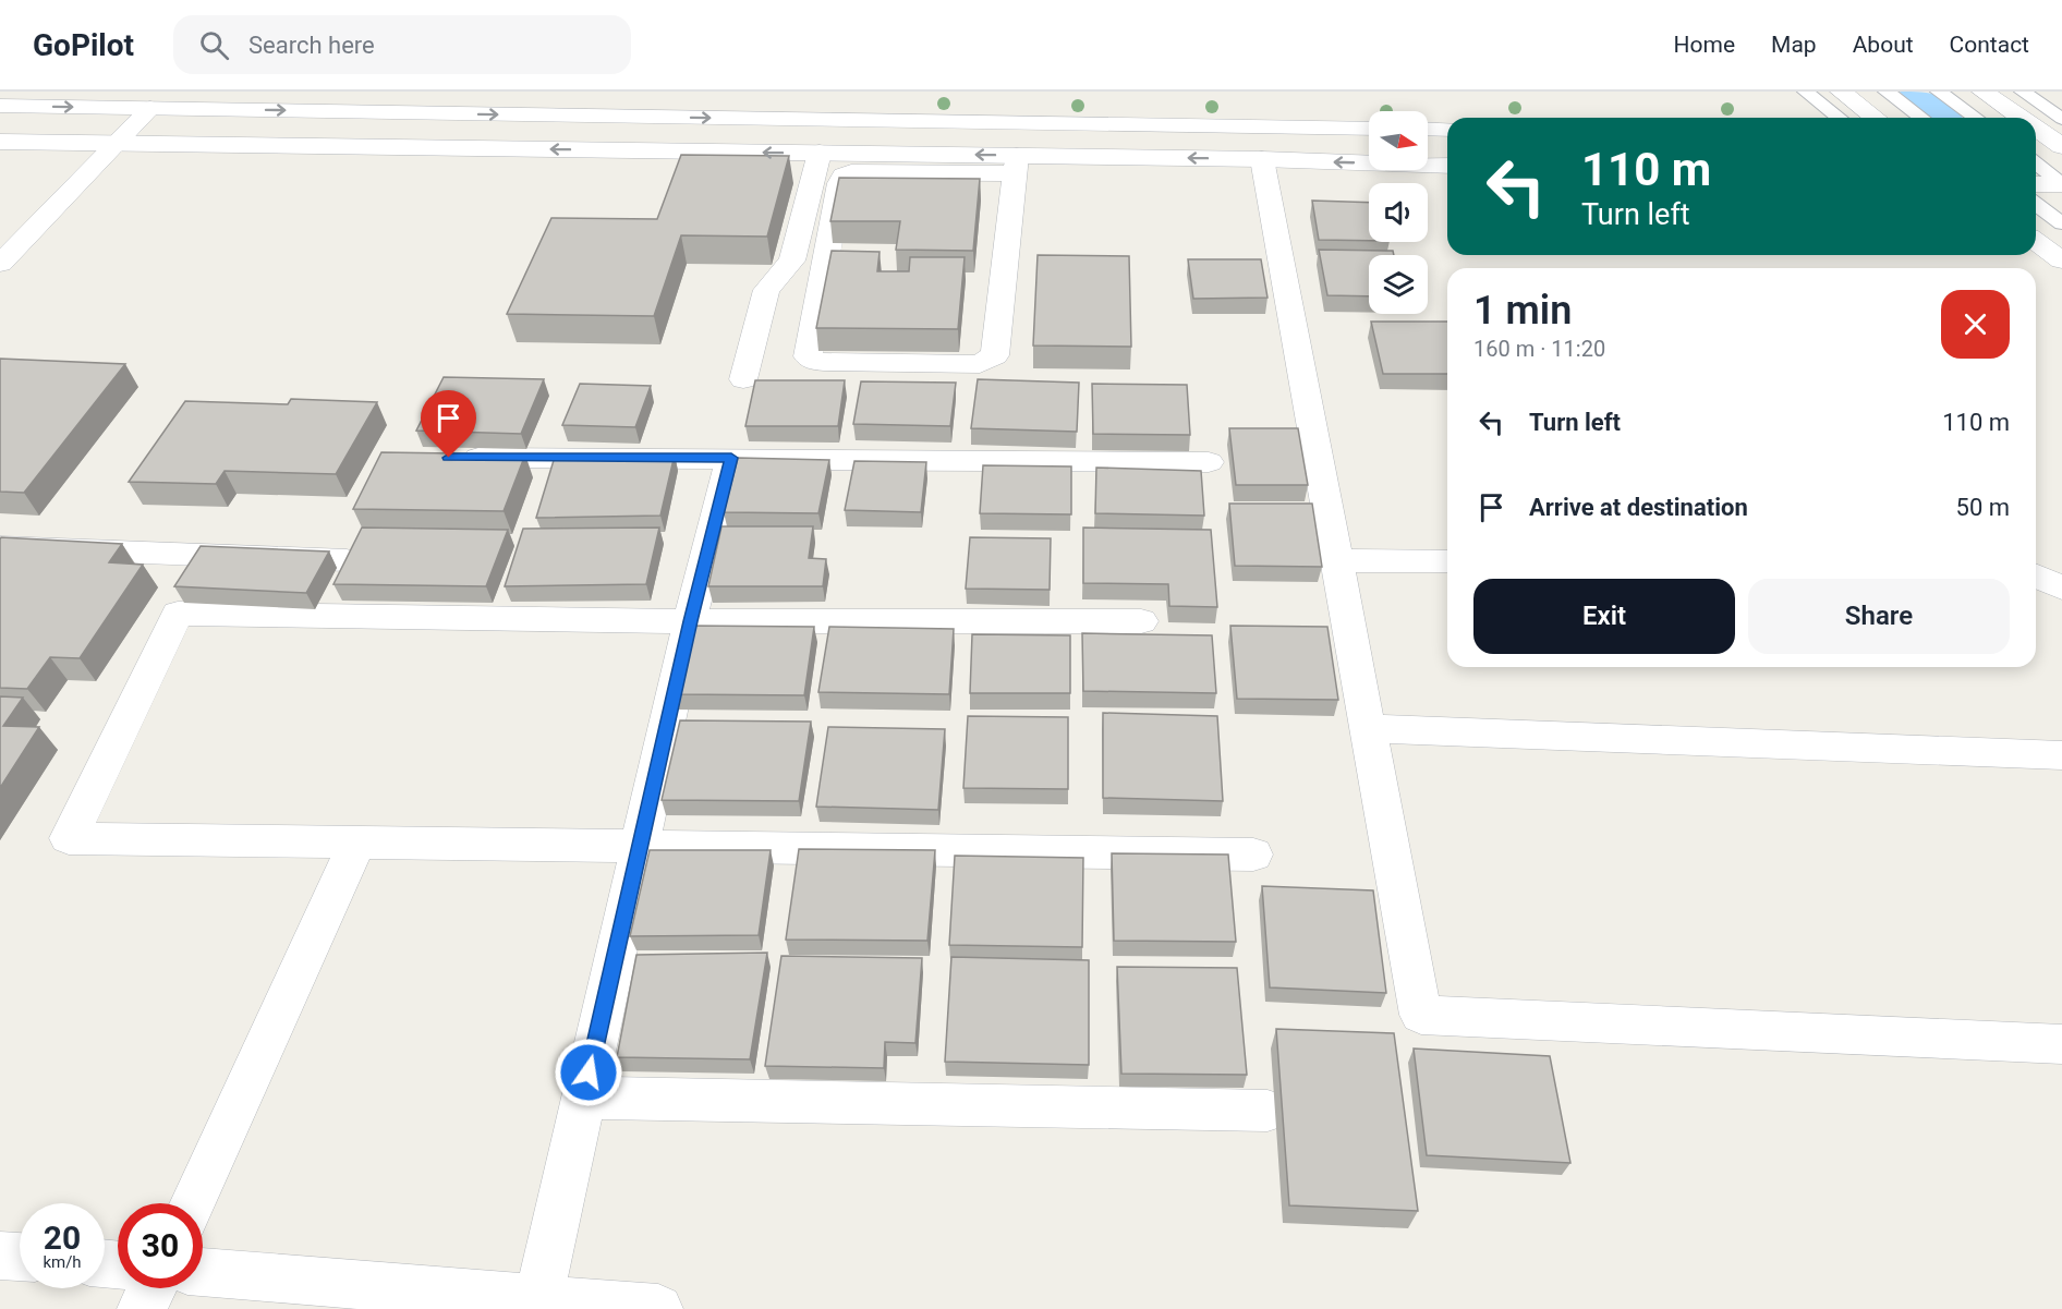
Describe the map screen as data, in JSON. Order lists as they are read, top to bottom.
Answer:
{
  "north": "right",
  "page": {
    "header": "GoPilot",
    "search": "Search here",
    "nav": [
      "Home",
      "Map",
      "About",
      "Contact"
    ],
    "turn": ["110 m", "Turn left"],
    "heading": ["1 min", "160 m · 11:20"],
    "list": [
      {
        "name": "Turn left",
        "value": "110 m"
      },
      {
        "name": "Arrive at destination",
        "value": "50 m"
      }
    ],
    "buttons": ["Exit", "Share"],
    "speed": "20 km/h",
    "limit": "30"
  }
}
